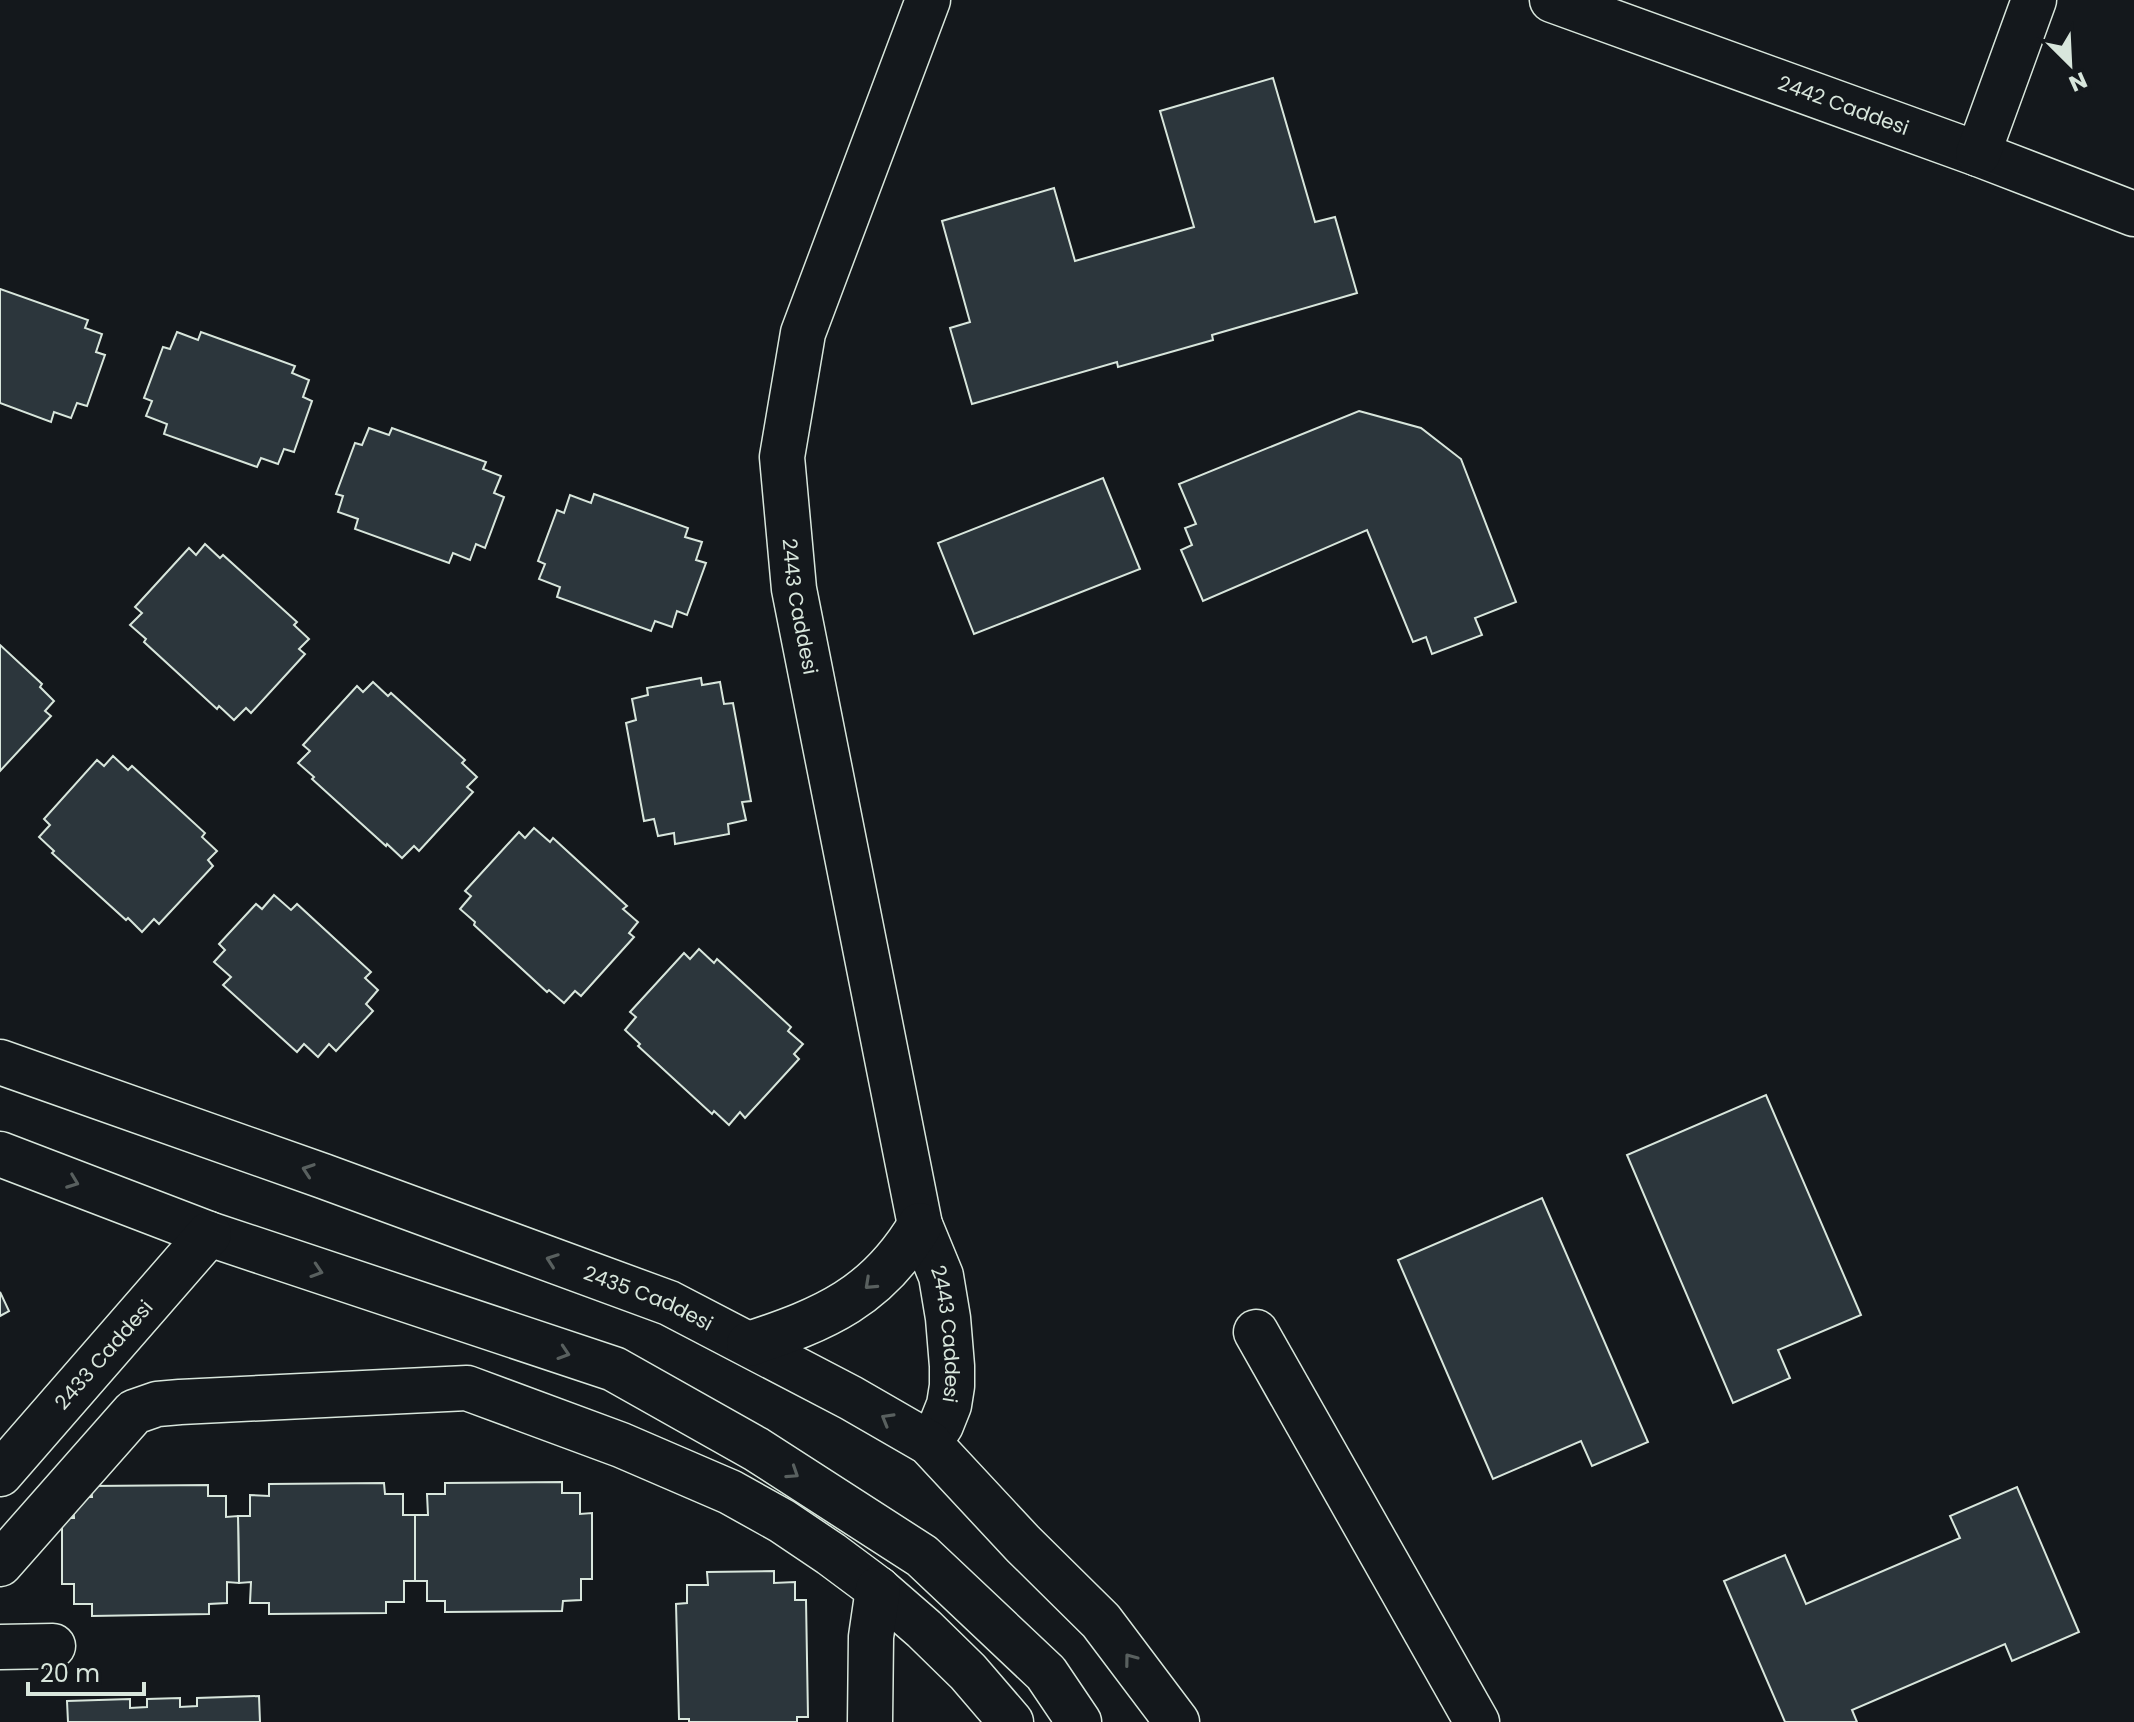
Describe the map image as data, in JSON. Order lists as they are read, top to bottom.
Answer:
{
  "streets": {
    "street": [
      "2442 Caddesi",
      "2443 Caddesi",
      "2435 Caddesi",
      "2433 Caddesi"
    ]
  },
  "crossings": [
    ["2443 Caddesi", "2435 Caddesi"]
  ],
  "scale_bar": "20 m",
  "north": "bottom right"
}
